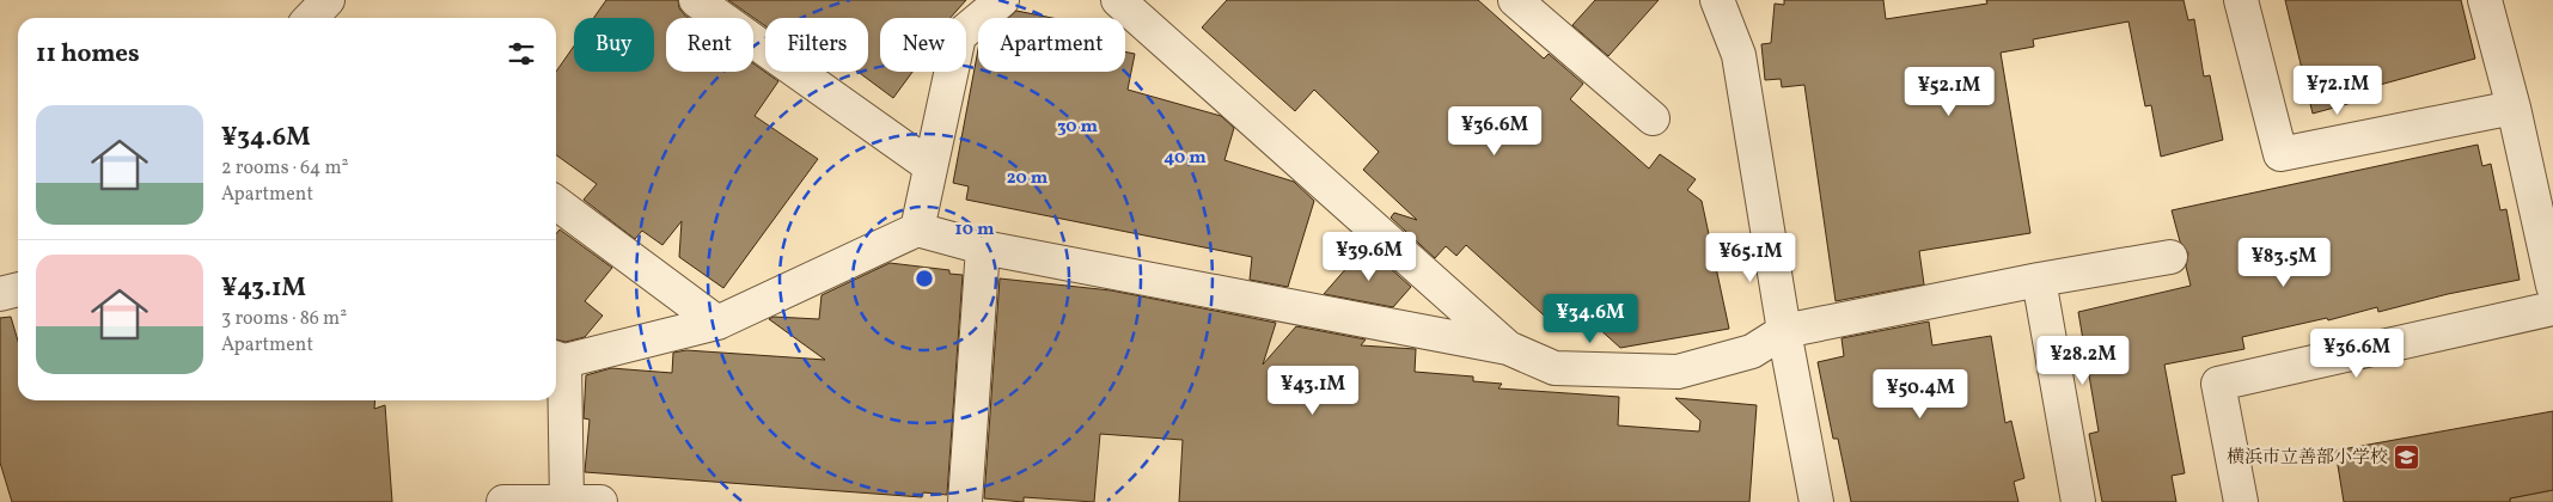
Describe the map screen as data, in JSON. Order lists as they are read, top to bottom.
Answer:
{
  "places": {
    "school or university": ["横浜市立善部小学校"]
  },
  "page": {
    "chip": [
      "Buy",
      "Rent",
      "Filters",
      "New",
      "Apartment"
    ],
    "heading": "11 homes",
    "price": [
      "¥72.1M",
      "¥52.1M",
      "¥36.6M",
      "¥39.6M",
      "¥65.1M",
      "¥83.5M",
      "¥34.6M",
      "¥36.6M",
      "¥28.2M",
      "¥43.1M",
      "¥50.4M"
    ],
    "list": [
      {
        "name": "¥34.6M",
        "note": "2 rooms · 64 m² · Apartment"
      },
      {
        "name": "¥43.1M",
        "note": "3 rooms · 86 m² · Apartment"
      }
    ]
  },
  "rings": [
    "30 m",
    "40 m",
    "20 m",
    "10 m"
  ]
}
